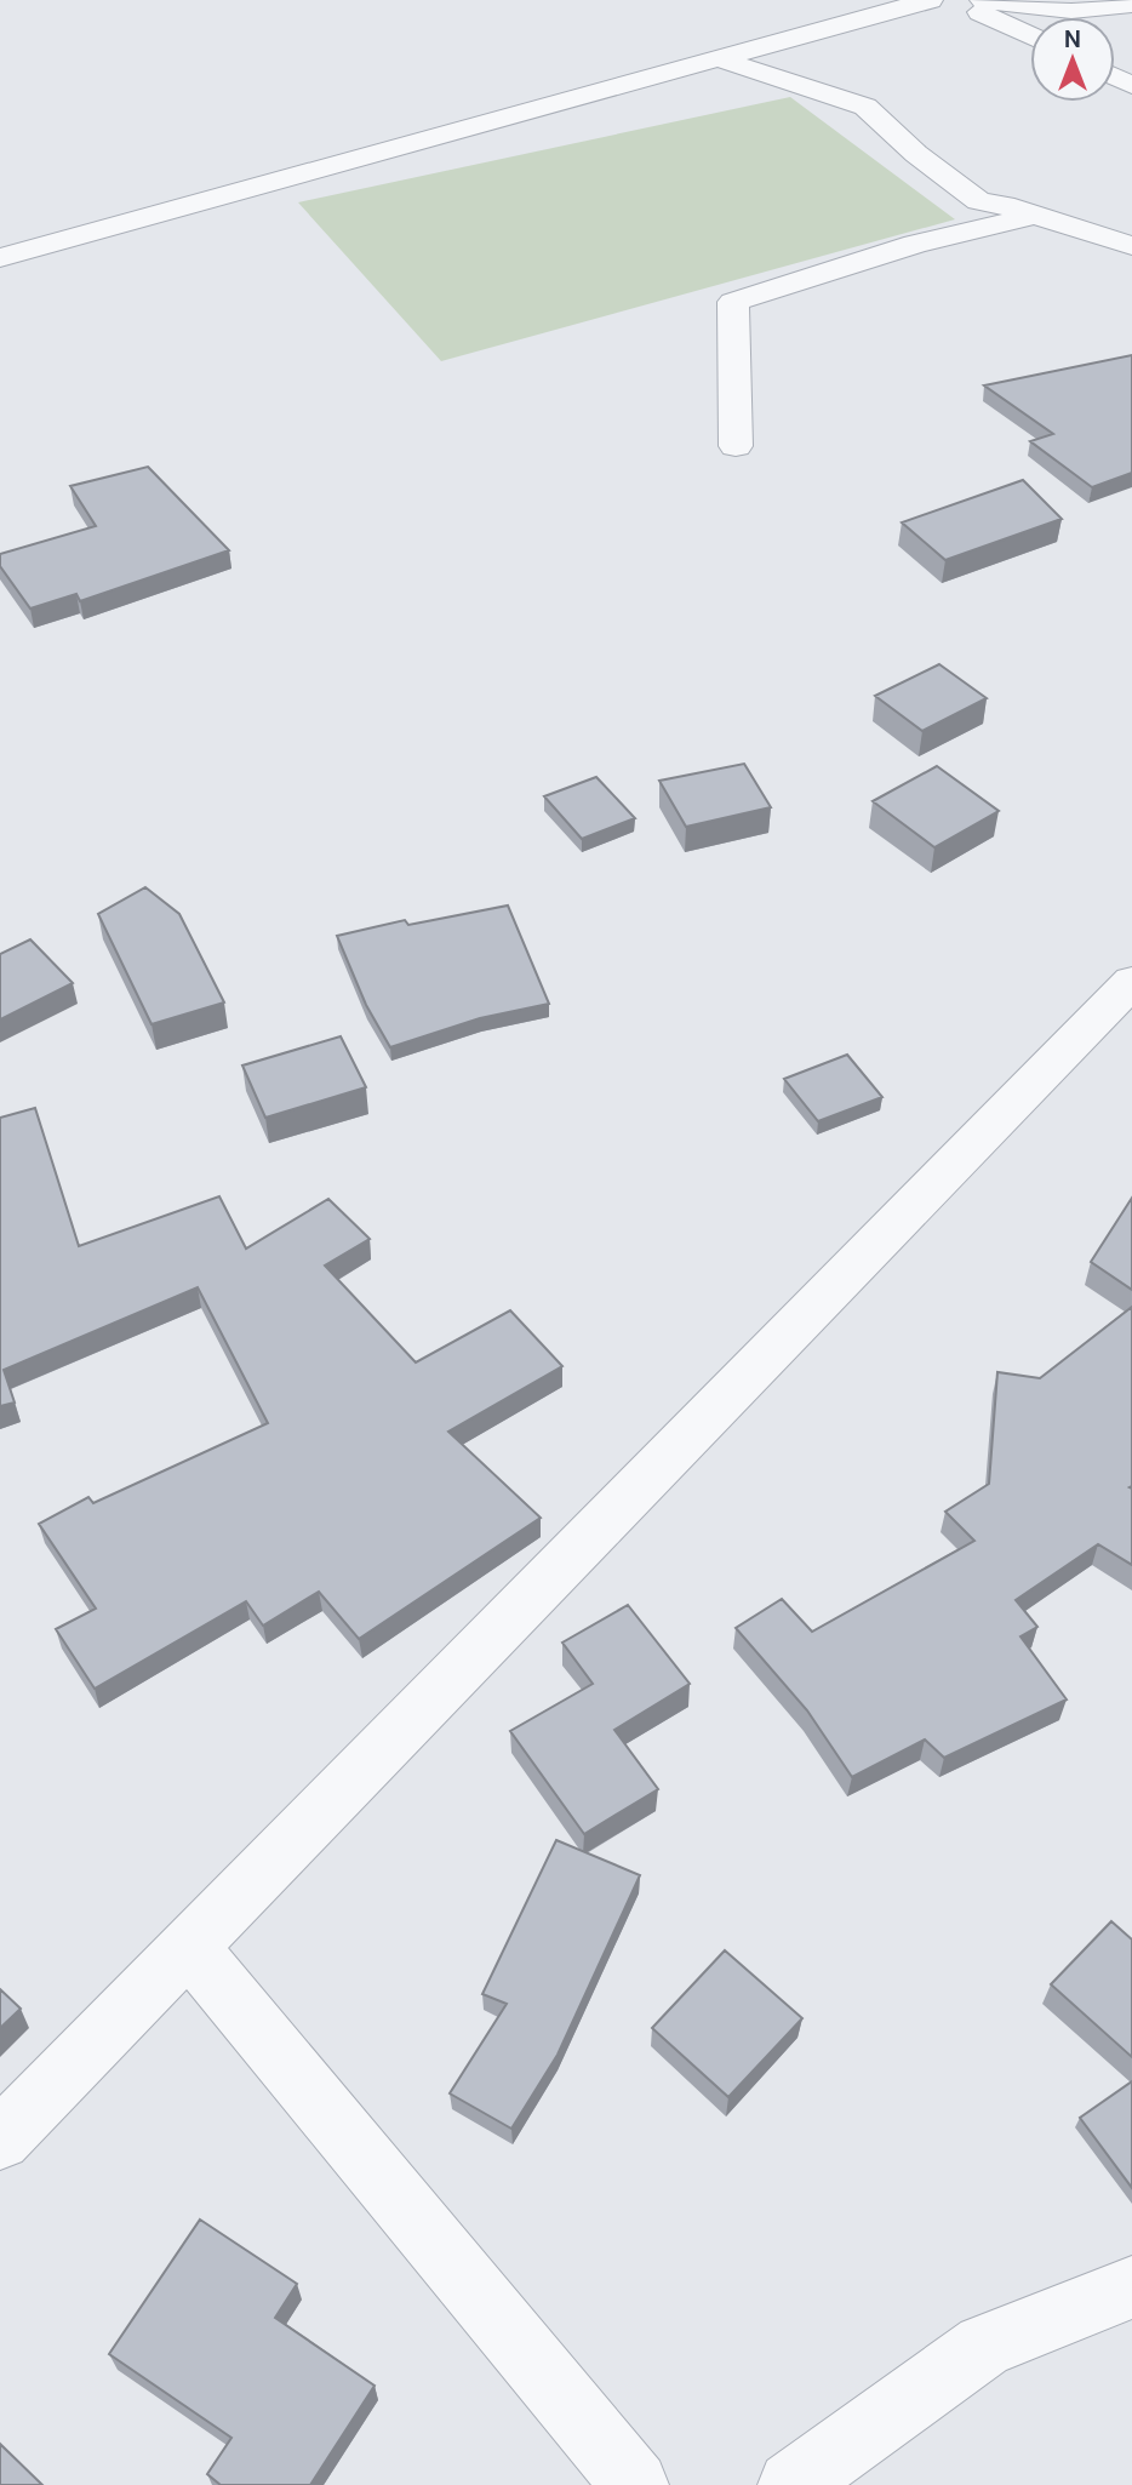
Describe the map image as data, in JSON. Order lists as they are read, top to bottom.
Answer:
{
  "north": "top"
}
